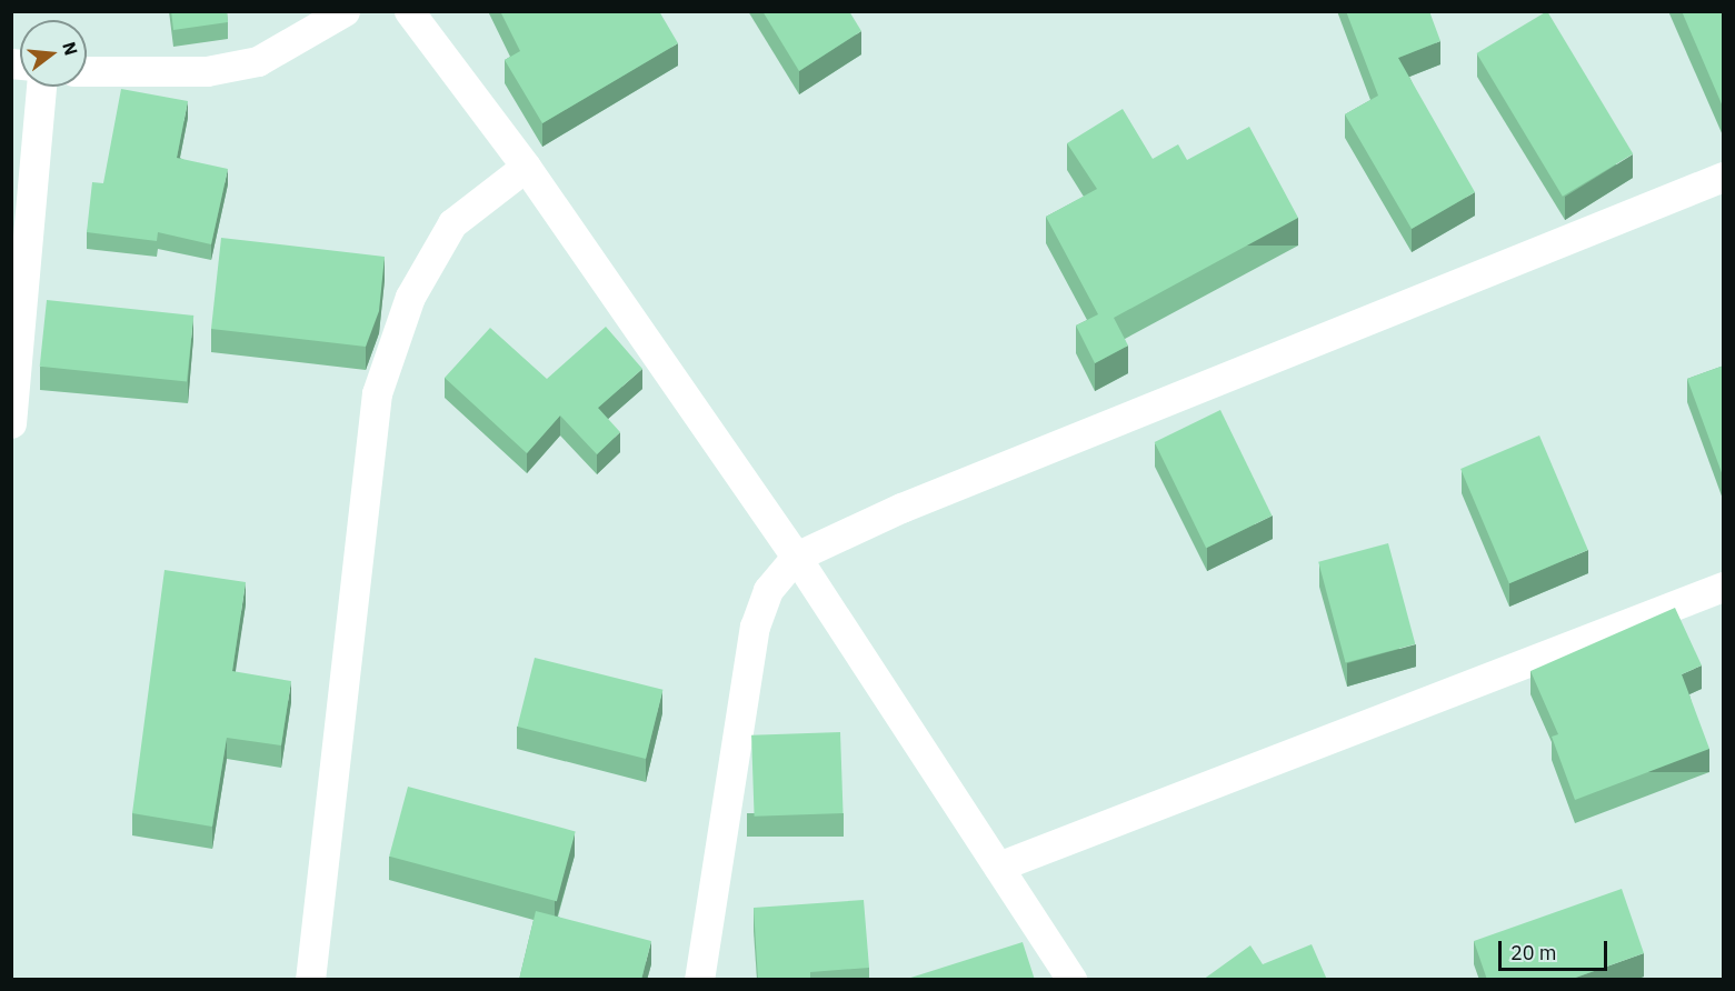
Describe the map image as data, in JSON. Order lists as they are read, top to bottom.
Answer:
{
  "scale_bar": "20 m",
  "north": "right"
}
